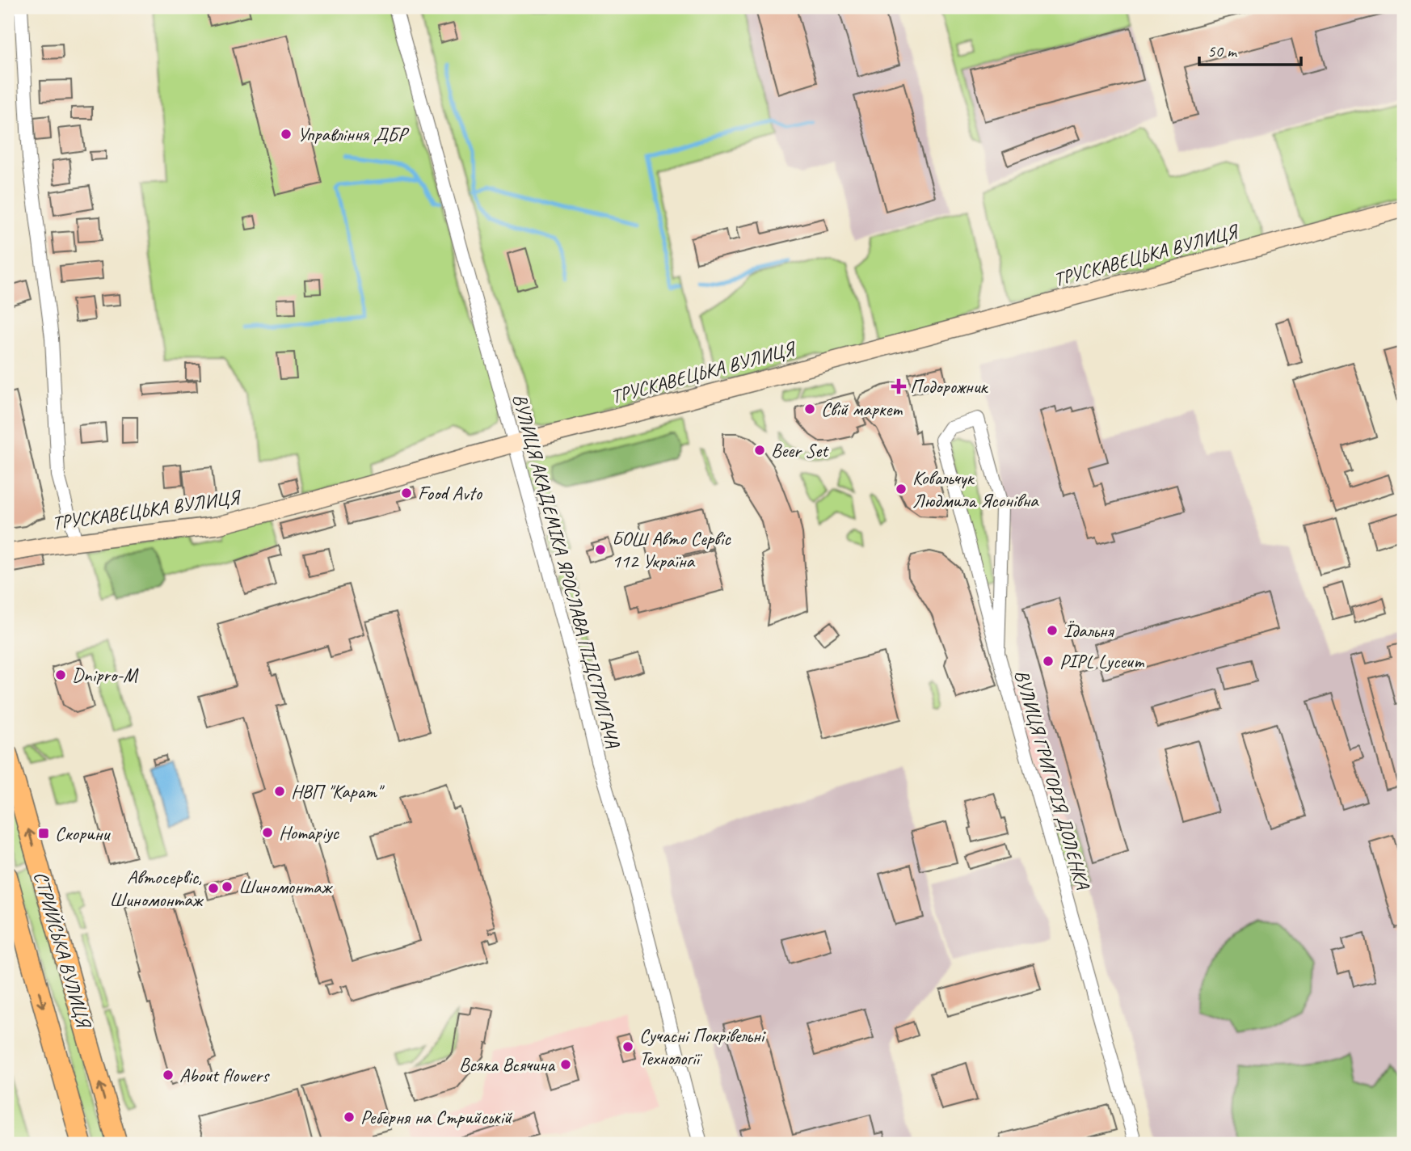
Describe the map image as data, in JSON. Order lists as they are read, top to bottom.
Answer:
{
  "streets": {
    "main road": ["СТРИЙСЬКА ВУЛИЦЯ"],
    "street": ["ТРУСКАВЕЦЬКА ВУЛИЦЯ", "ВУЛИЦЯ АКАДЕМІКА ЯРОСЛАВА ПІДСТРИГАЧА", "ВУЛИЦЯ ГРИГОРІЯ ДОЛЕНКА"]
  },
  "crossings": [
    ["ТРУСКАВЕЦЬКА ВУЛИЦЯ", "ВУЛИЦЯ АКАДЕМІКА ЯРОСЛАВА ПІДСТРИГАЧА"]
  ],
  "places": {
    "other": [
      "Управління ДБР",
      "Свiй маркет",
      "Beer Set",
      "Ковальчук Людмила Ясонівна",
      "Food Avto",
      "БОШ Авто Сервіс 112 Україна",
      "Їдальня",
      "PIPL Lyceum",
      "Dnipro-M",
      "НВП \"Карат\"",
      "Нотаріус",
      "Шиномонтаж",
      "Автосервіс, Шиномонтаж",
      "Сучасні Покрівельні Технології",
      "Всяка Всячина",
      "About flowers",
      "Реберня на Стрийській"
    ],
    "health": ["Подорожник"],
    "transit": ["Скорини"]
  },
  "scale_bar": "50 m"
}
